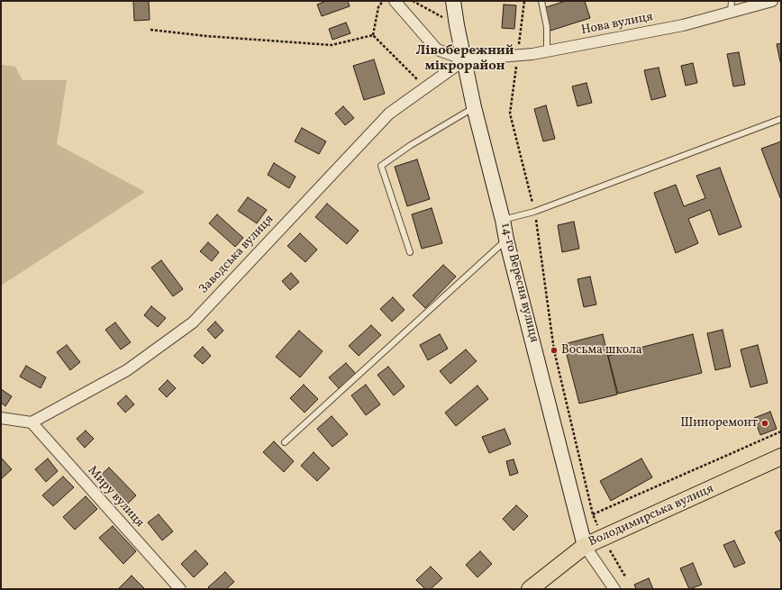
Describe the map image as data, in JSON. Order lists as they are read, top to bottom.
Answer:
{
  "streets": {
    "main road": ["14-го Вересня вулиця", "Володимирська вулиця"],
    "street": ["Нова вулиця", "Заводська вулиця", "Миру вулиця"]
  },
  "crossings": [
    ["Нова вулиця", "Заводська вулиця"],
    ["Нова вулиця", "14-го Вересня вулиця"],
    ["Заводська вулиця", "14-го Вересня вулиця"],
    ["Заводська вулиця", "Миру вулиця"],
    ["14-го Вересня вулиця", "Володимирська вулиця"]
  ],
  "districts": ["Лівобережний мікрорайон"],
  "places": ["Восьма школа", "Шиноремонт"]
}
